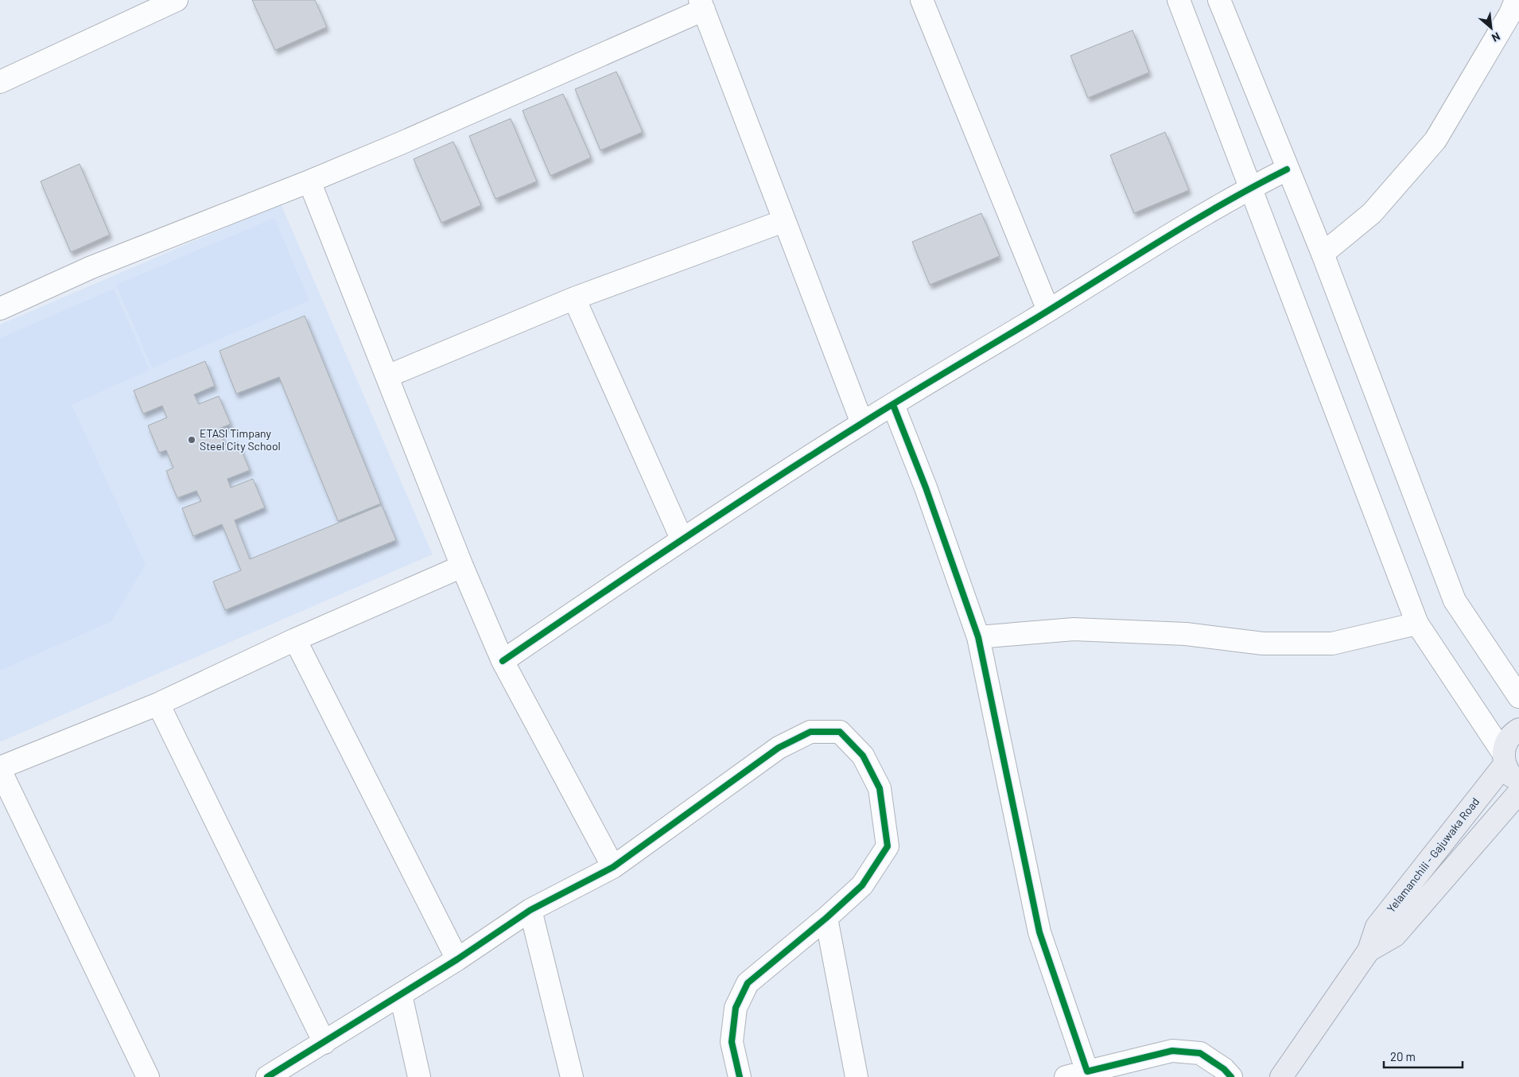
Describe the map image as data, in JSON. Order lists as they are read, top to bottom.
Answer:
{
  "streets": {
    "main road": ["Yelamanchili - Gajuwaka Road"]
  },
  "places": ["ETASI Timpany Steel City School"],
  "scale_bar": "20 m",
  "north": "bottom right"
}
